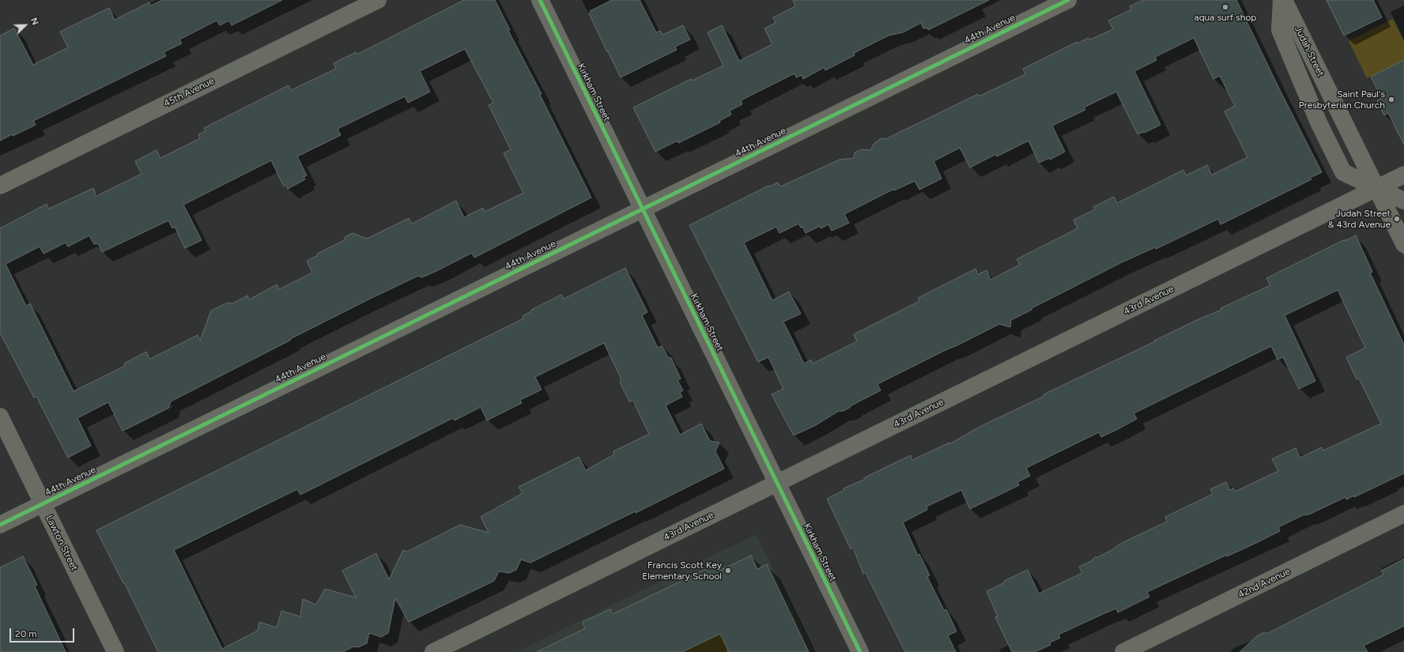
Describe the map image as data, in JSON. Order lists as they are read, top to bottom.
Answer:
{
  "streets": {
    "street": [
      "44th Avenue",
      "Judah Street",
      "45th Avenue",
      "Kirkham Street",
      "43rd Avenue",
      "Lawton Street",
      "42nd Avenue"
    ]
  },
  "crossings": [
    ["44th Avenue", "Kirkham Street"],
    ["44th Avenue", "Lawton Street"],
    ["Judah Street", "43rd Avenue"],
    ["Kirkham Street", "43rd Avenue"]
  ],
  "places": [
    "aqua surf shop",
    "Saint Paul's Presbyterian Church",
    "Judah Street & 43rd Avenue",
    "Francis Scott Key Elementary School"
  ],
  "scale_bar": "20 m",
  "north": "top right"
}
